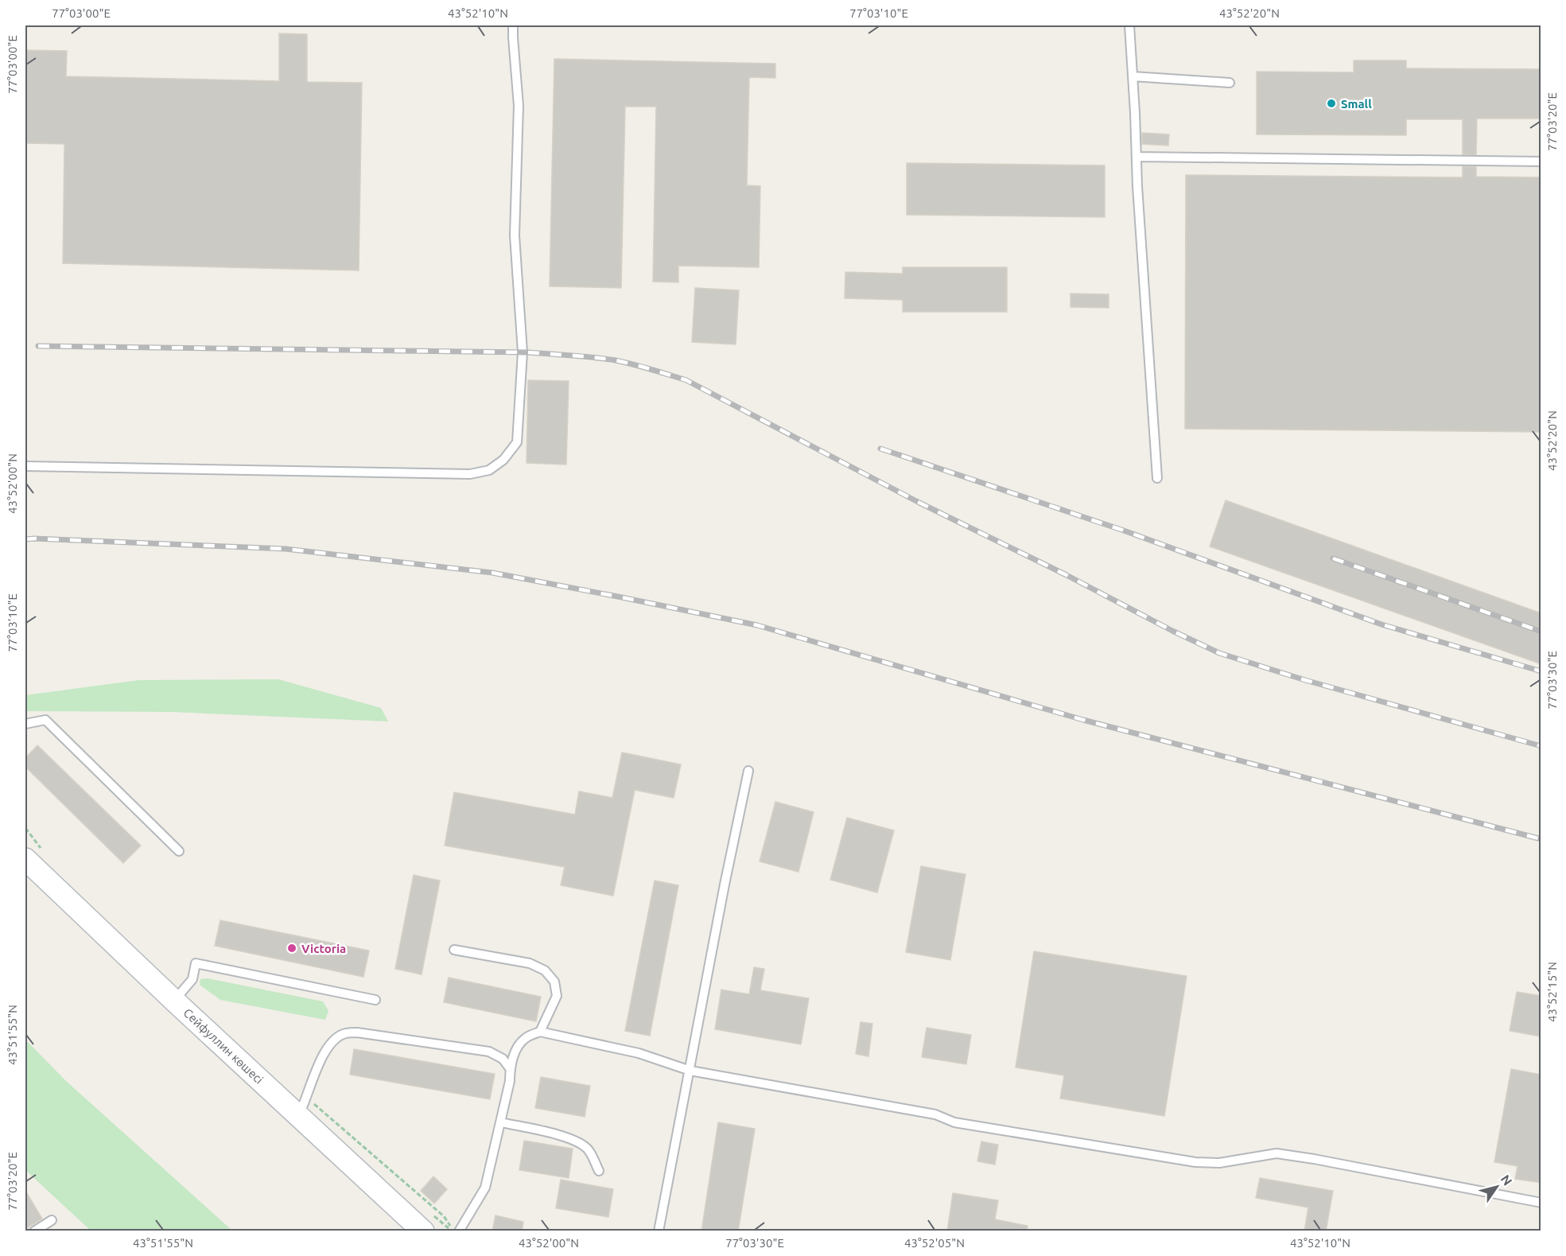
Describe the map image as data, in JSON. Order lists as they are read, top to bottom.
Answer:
{
  "streets": {
    "main road": ["Сейфуллин көшесі"]
  },
  "places": ["Small", "Victoria"],
  "north": "top right",
  "coordinates": [
    "77°03'00\"E",
    "43°52'10\"N",
    "77°03'10\"E",
    "43°52'20\"N",
    "77°03'20\"E",
    "43°52'00\"N",
    "77°03'30\"E",
    "43°52'15\"N",
    "43°51'55\"N",
    "43°52'05\"N"
  ]
}
